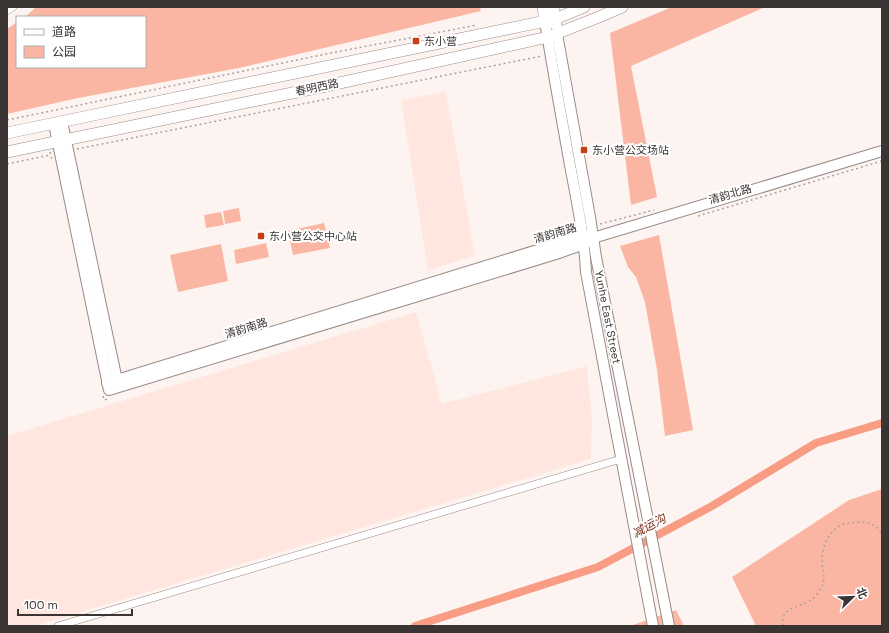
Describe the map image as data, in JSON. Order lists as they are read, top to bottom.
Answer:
{
  "streets": {
    "main road": [
      "春明西路",
      "清韵北路",
      "清韵南路",
      "Yunhe East Street"
    ]
  },
  "crossings": [
    ["春明西路", "清韵南路"],
    ["春明西路", "Yunhe East Street"],
    ["清韵北路", "清韵南路"],
    ["清韵北路", "Yunhe East Street"],
    ["清韵南路", "Yunhe East Street"]
  ],
  "water": ["减运沟"],
  "places": {
    "transit": ["东小营", "东小营公交场站", "东小营公交中心站"]
  },
  "legend": ["道路", "公园"],
  "scale_bar": "100 m",
  "north": "top right"
}
